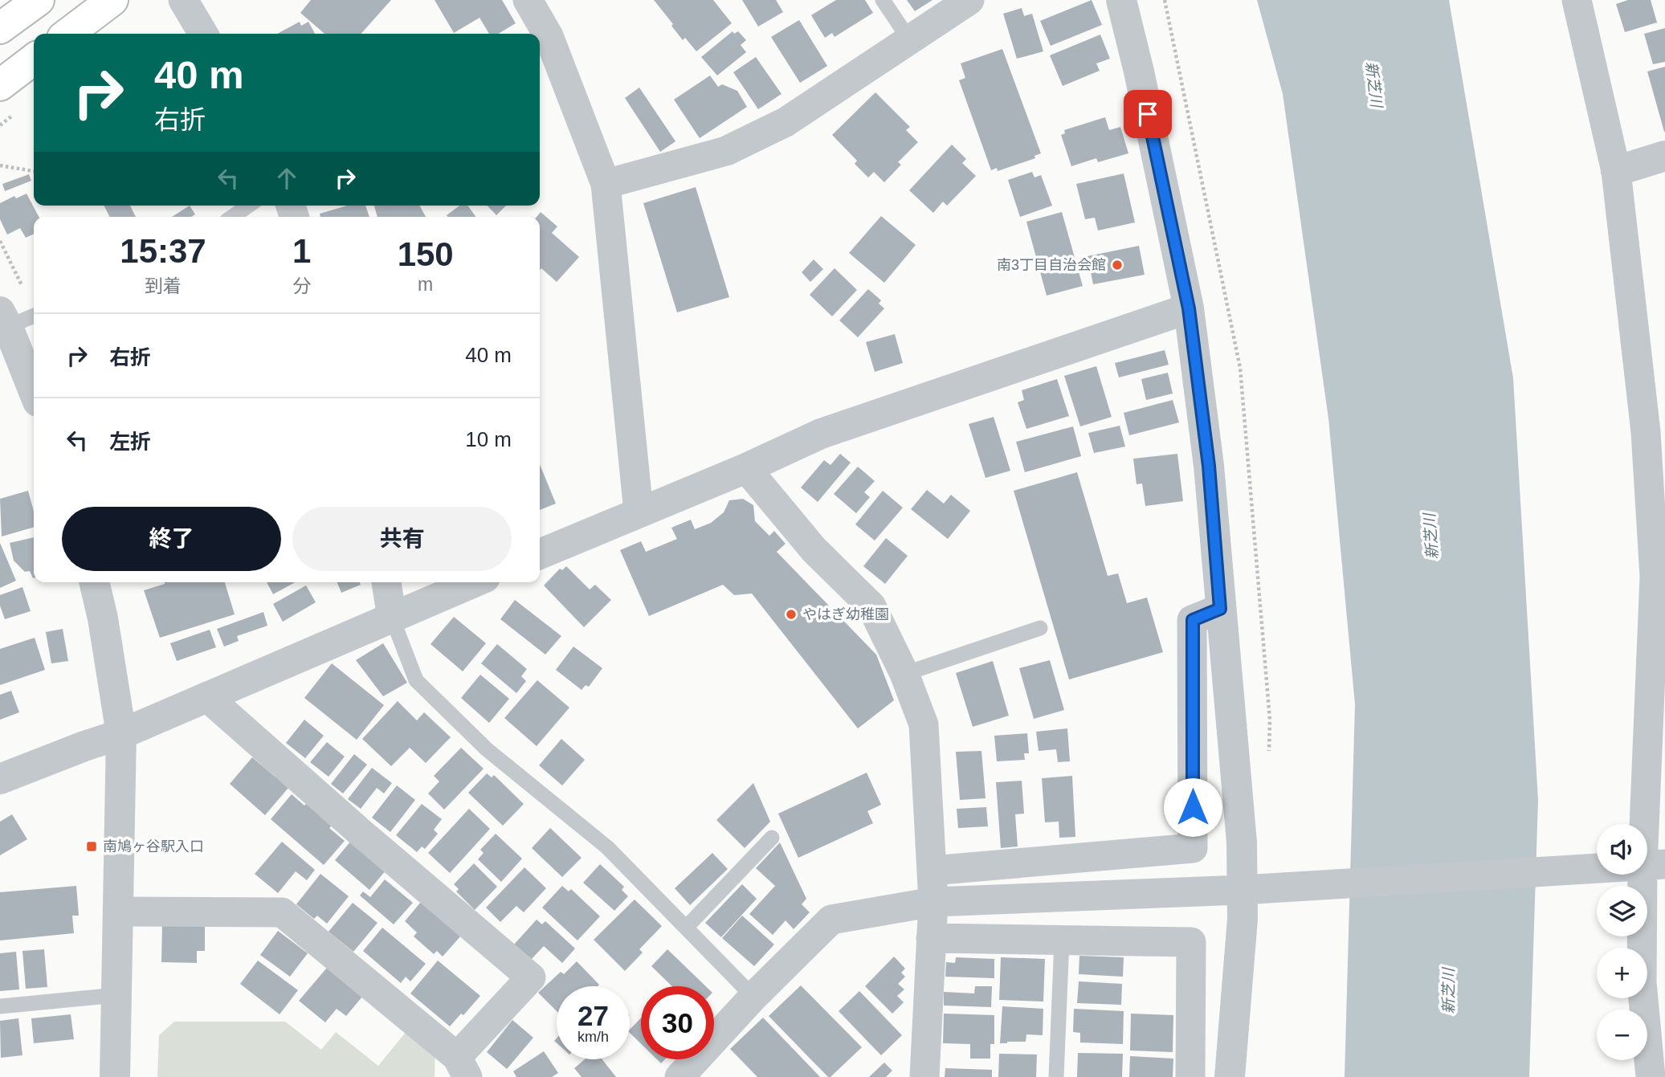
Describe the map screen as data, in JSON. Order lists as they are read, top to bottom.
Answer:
{
  "water": ["新芝川"],
  "places": {
    "other": ["南3丁目自治会館", "やはぎ幼稚園"],
    "transit": ["南鳩ヶ谷駅入口"]
  },
  "page": {
    "turn": ["40 m", "右折"],
    "eta": [
      "15:37",
      "到着",
      "1",
      "分",
      "150",
      "m"
    ],
    "list": [
      {
        "name": "右折",
        "value": "40 m"
      },
      {
        "name": "左折",
        "value": "10 m"
      }
    ],
    "buttons": ["終了", "共有"],
    "map_buttons": ["+", "−"],
    "speed": "27 km/h",
    "limit": "30"
  }
}
